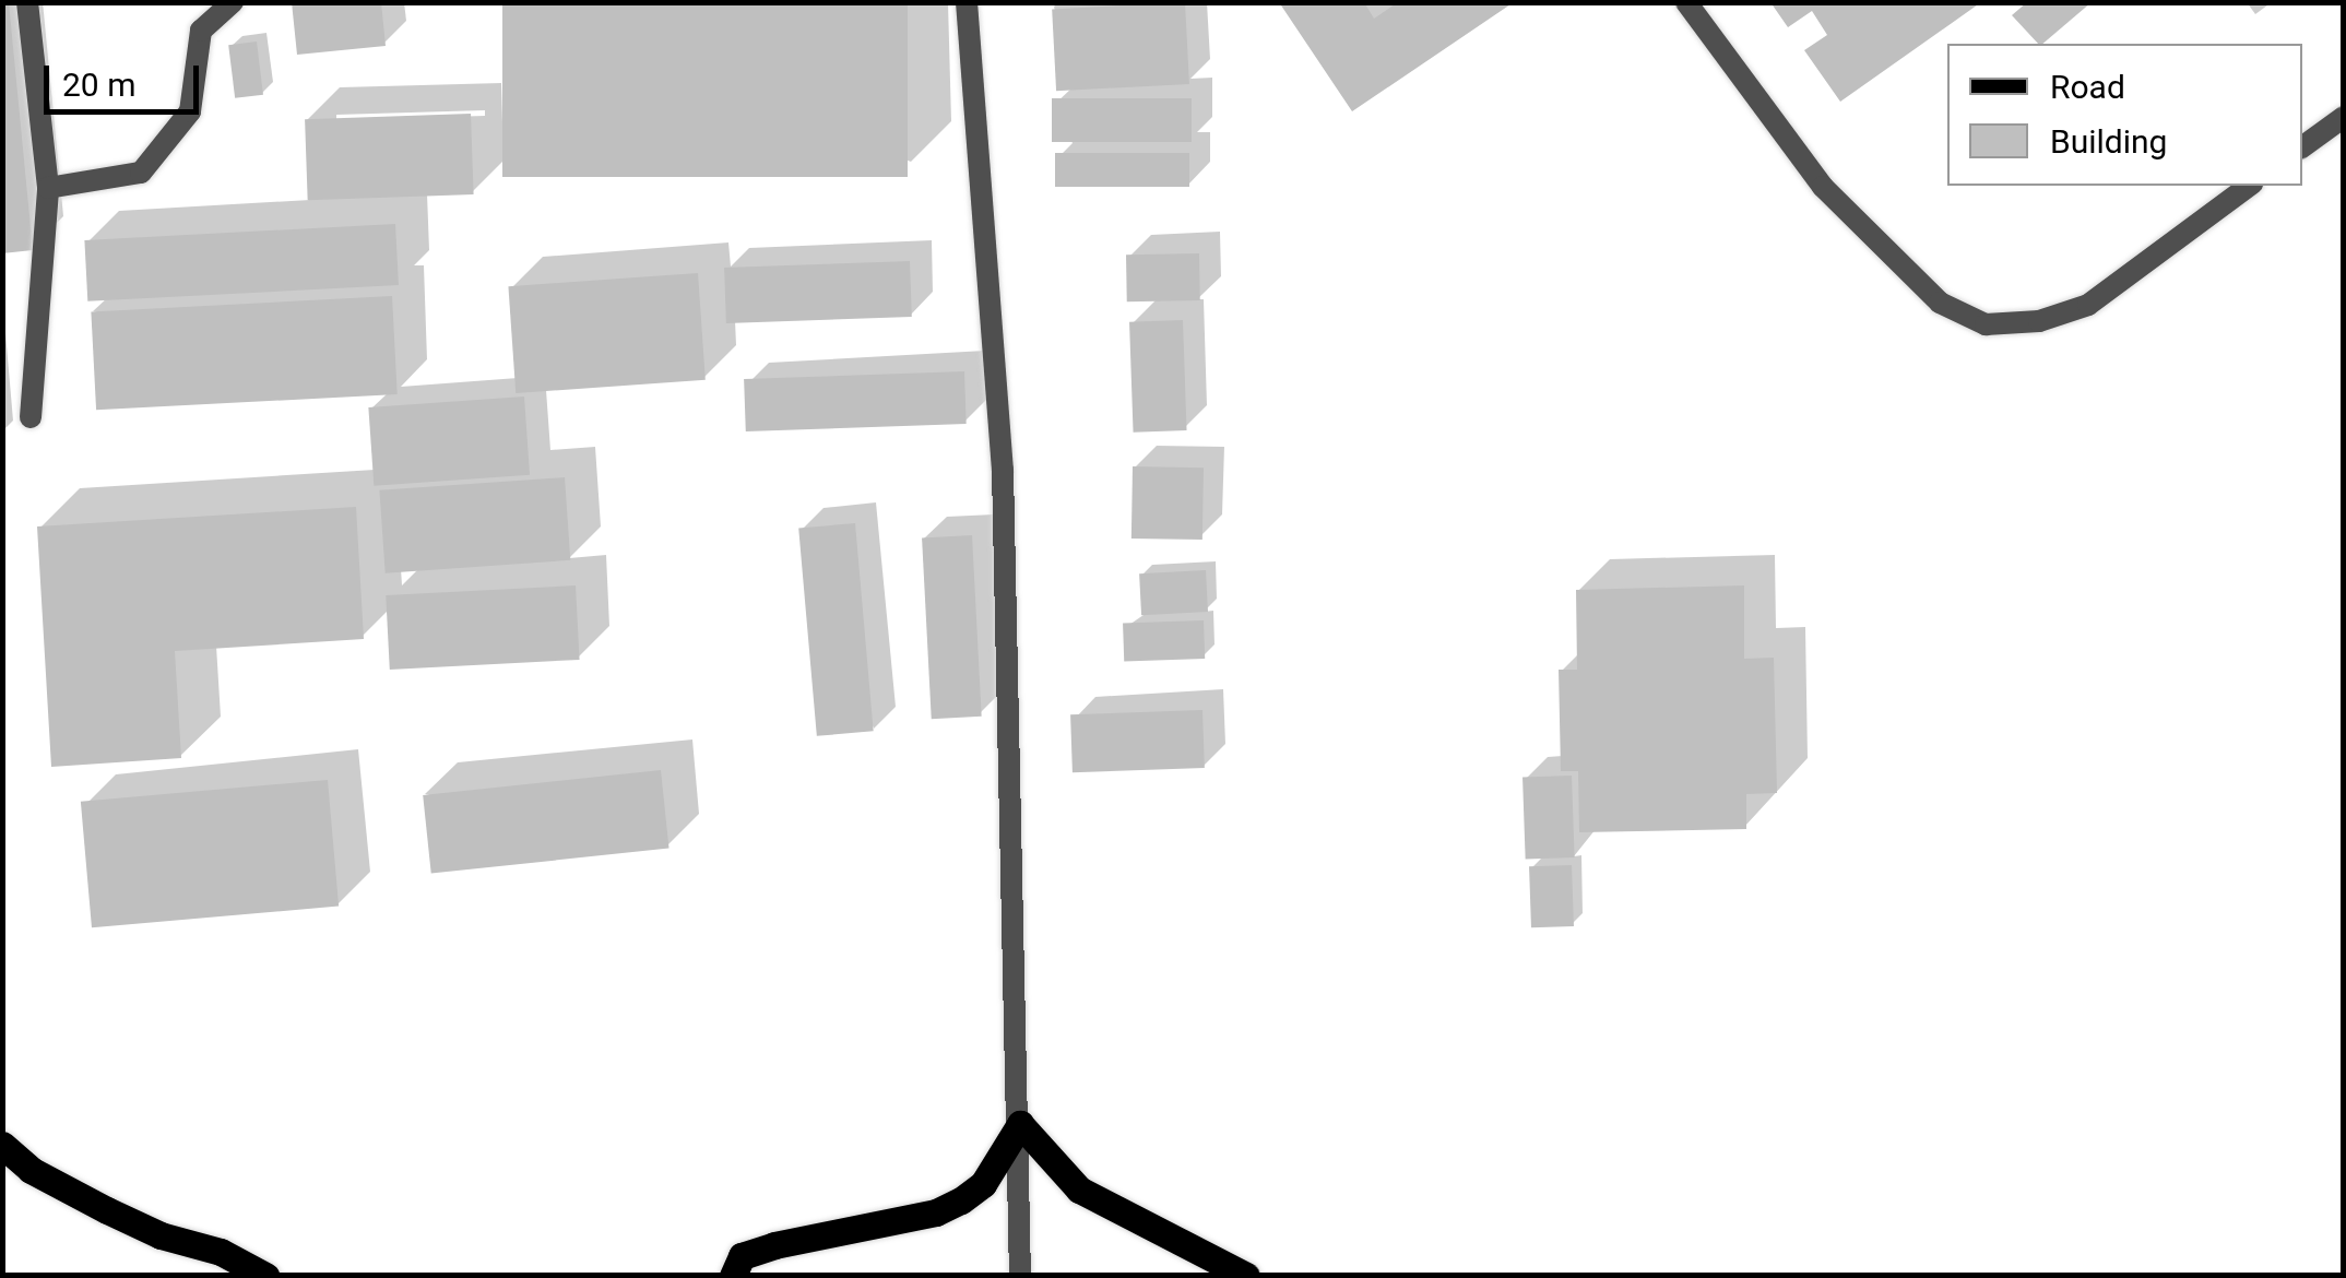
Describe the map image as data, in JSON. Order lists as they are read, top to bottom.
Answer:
{
  "legend": ["Road", "Building"],
  "scale_bar": "20 m"
}
